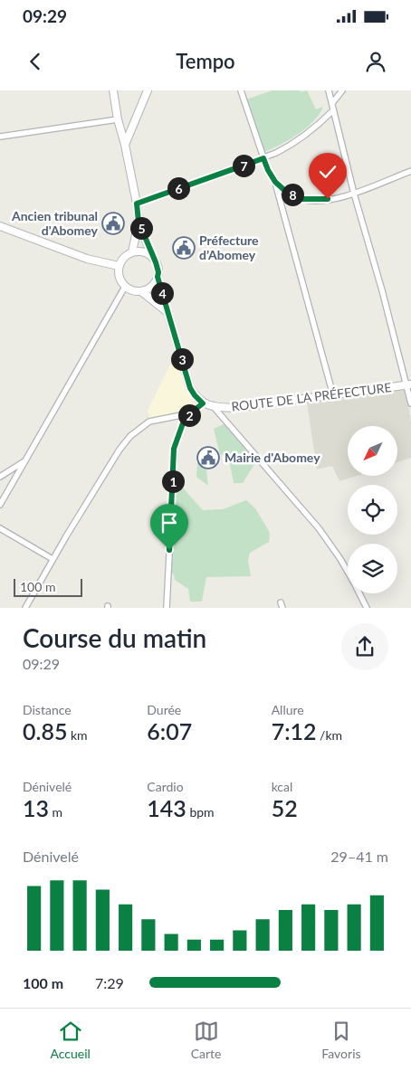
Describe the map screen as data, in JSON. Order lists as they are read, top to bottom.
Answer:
{
  "streets": {
    "street": ["ROUTE DE LA PRÉFECTURE"]
  },
  "places": {
    "public building": ["Ancien tribunal d'Abomey", "Préfecture d’Abomey", "Mairie d'Abomey"]
  },
  "scale_bar": "100 m",
  "north": "bottom left",
  "page": {
    "status": "09:29",
    "header": "Tempo",
    "pins": [
      "7",
      "6",
      "8",
      "5",
      "4",
      "3",
      "2",
      "1"
    ],
    "scale": "100 m",
    "heading": ["Course du matin", "09:29"],
    "stats": [
      ["Distance", "0.85 km"],
      ["Durée", "6:07"],
      ["Allure", "7:12 /km"],
      ["Dénivelé", "13 m"],
      ["Cardio", "143 bpm"],
      ["kcal", "52"]
    ],
    "chart": ["Dénivelé", "29–41 m"],
    "list": [
      {
        "name": "100 m",
        "note": "7:29"
      }
    ],
    "tabs": ["Accueil", "Carte", "Favoris"]
  }
}
